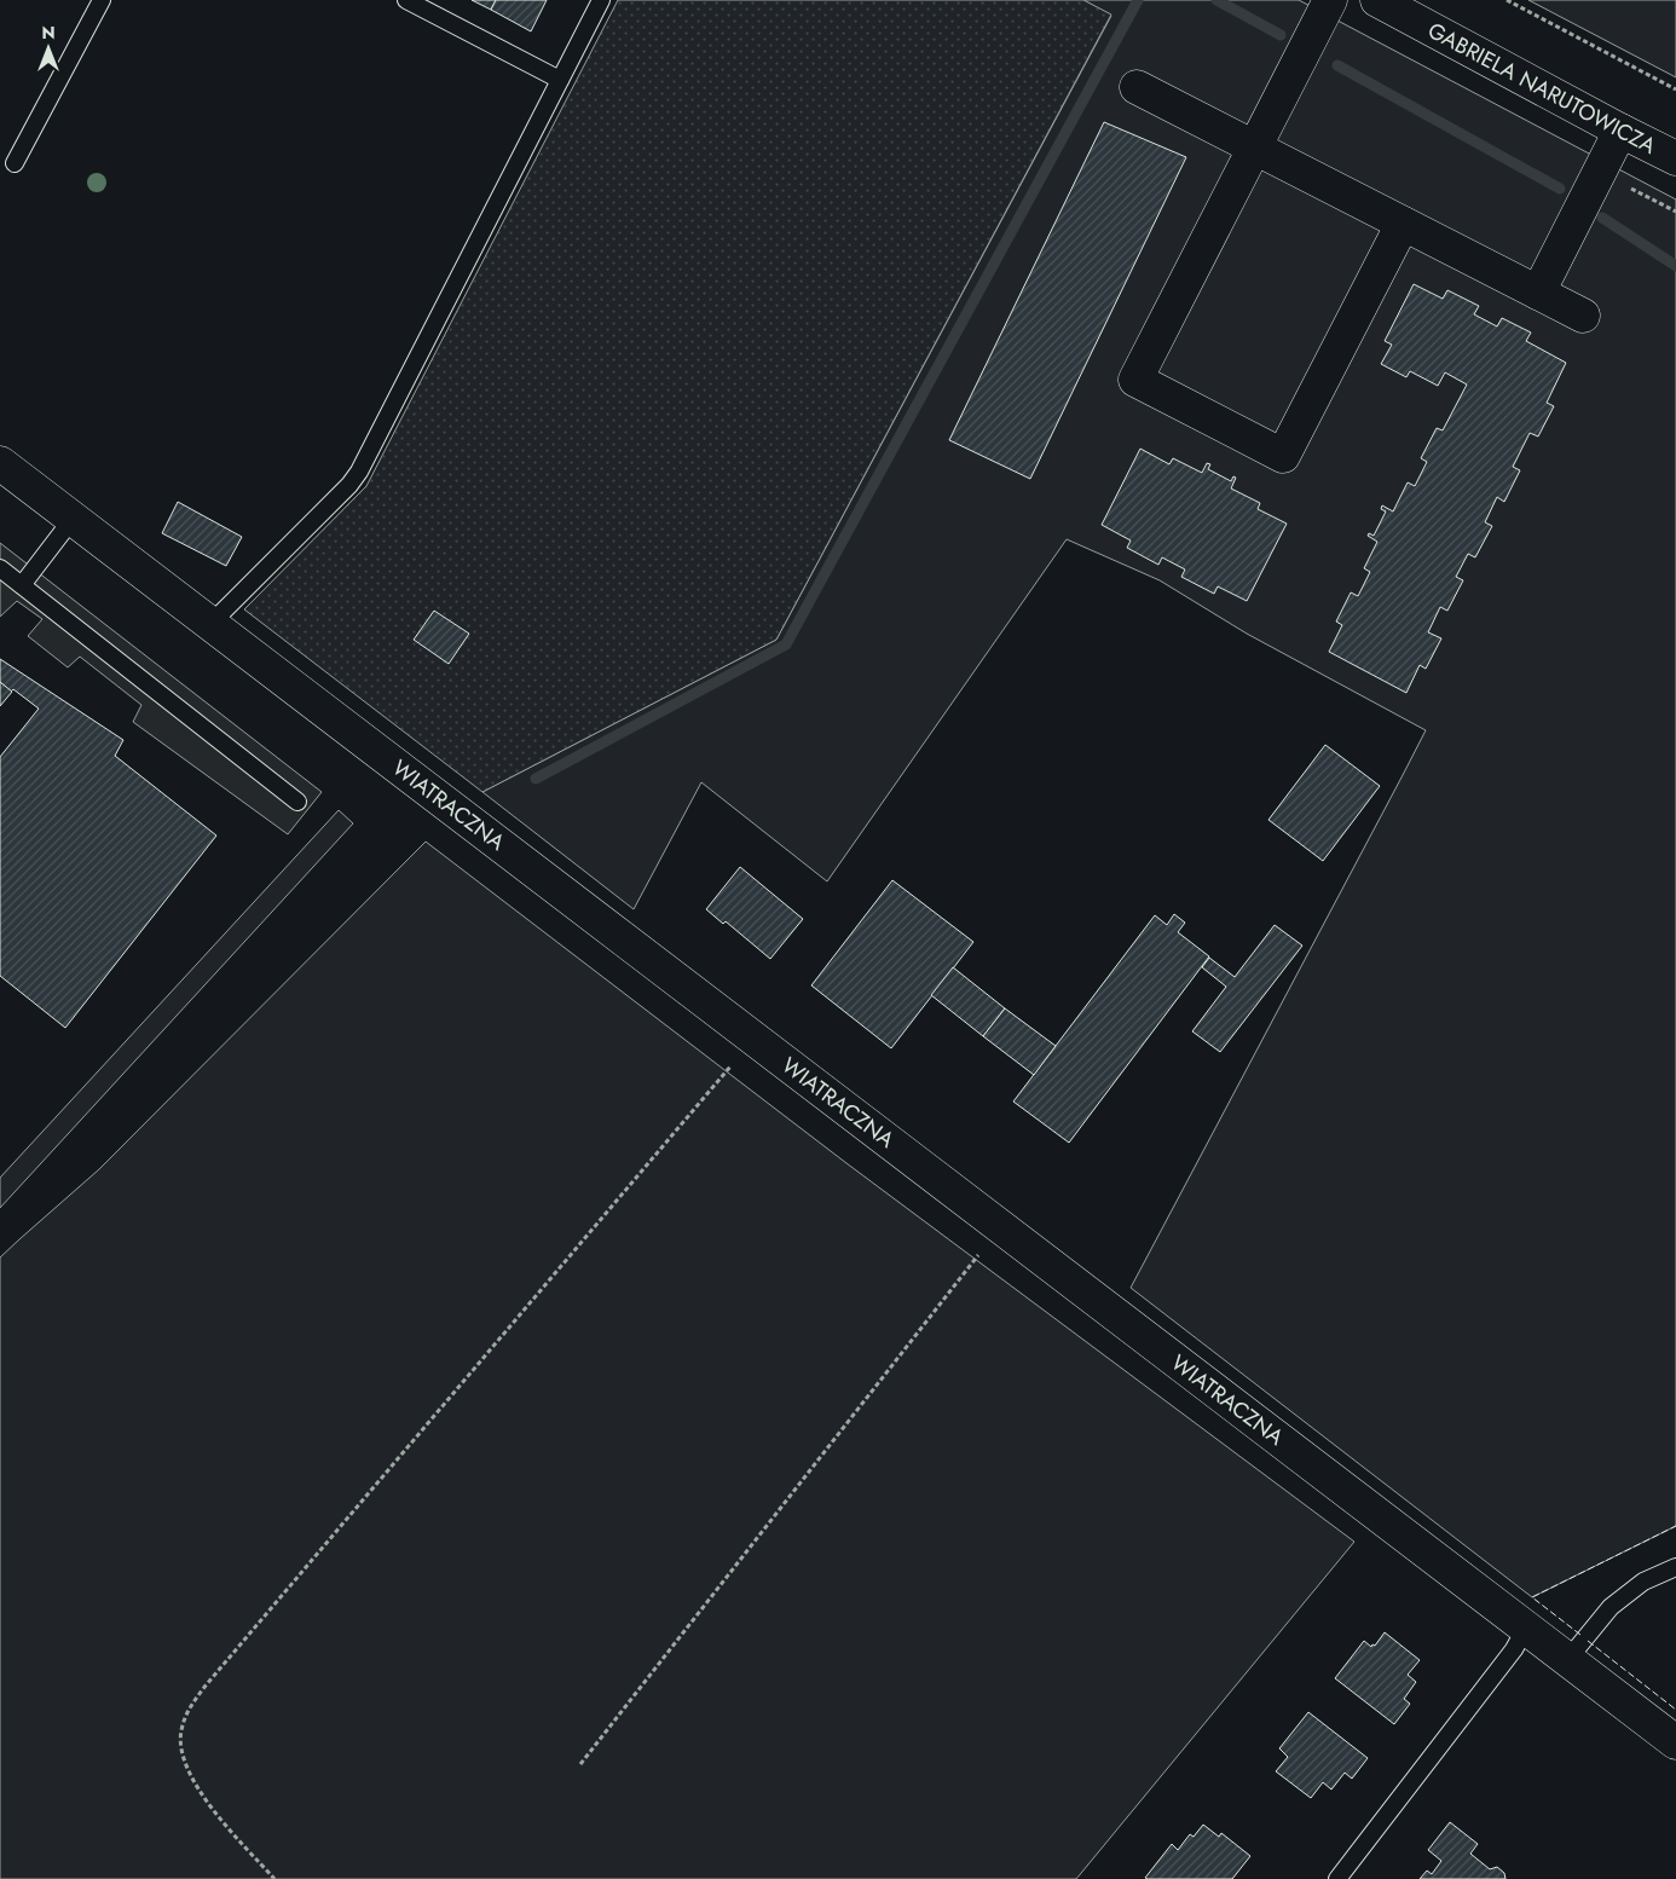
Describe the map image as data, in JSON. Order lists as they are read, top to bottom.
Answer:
{
  "streets": {
    "street": ["GABRIELA NARUTOWICZA", "WIATRACZNA"]
  },
  "north": "top"
}
